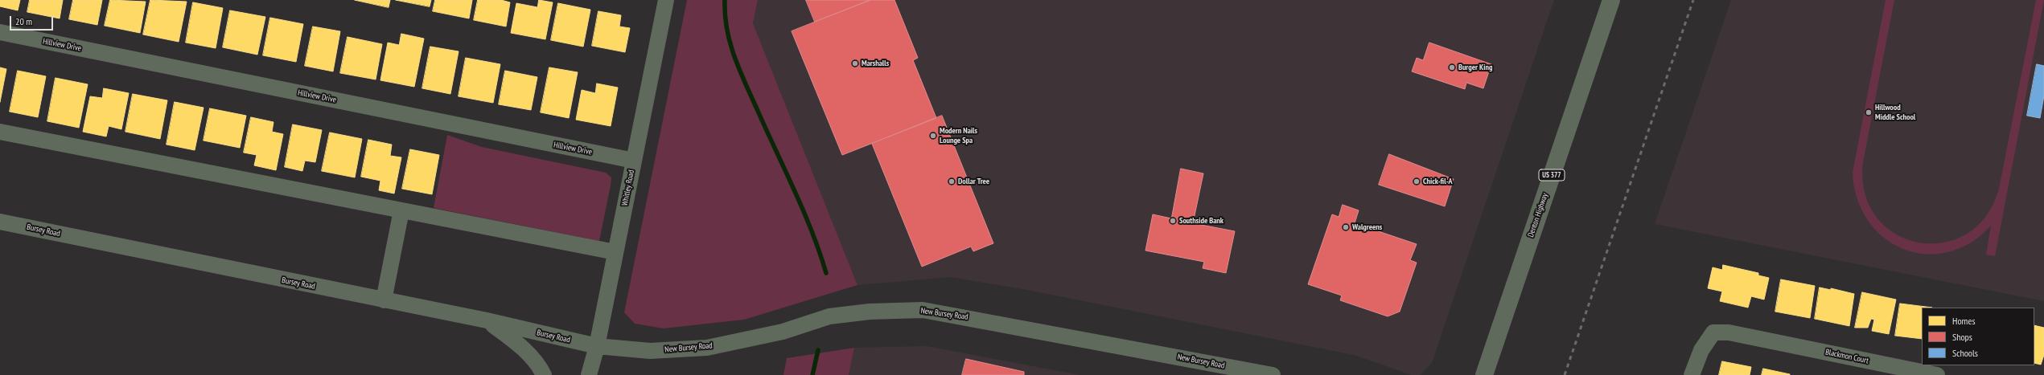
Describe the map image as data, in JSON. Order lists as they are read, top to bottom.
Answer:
{
  "streets": {
    "main road": ["US 377", "Denton Highway"],
    "street": [
      "Hillview Drive",
      "Whitley Road",
      "Bursey Road",
      "New Bursey Road",
      "Blackmon Court"
    ]
  },
  "crossings": [
    ["Hillview Drive", "Whitley Road"],
    ["Whitley Road", "Bursey Road"],
    ["Whitley Road", "New Bursey Road"],
    ["Bursey Road", "New Bursey Road"]
  ],
  "places": [
    "Marshalls",
    "Burger King",
    "Hillwood Middle School",
    "Modern Nails Lounge Spa",
    "Dollar Tree",
    "Chick-fil-A",
    "Southside Bank",
    "Walgreens"
  ],
  "legend": ["Homes", "Shops", "Schools"],
  "scale_bar": "20 m"
}
